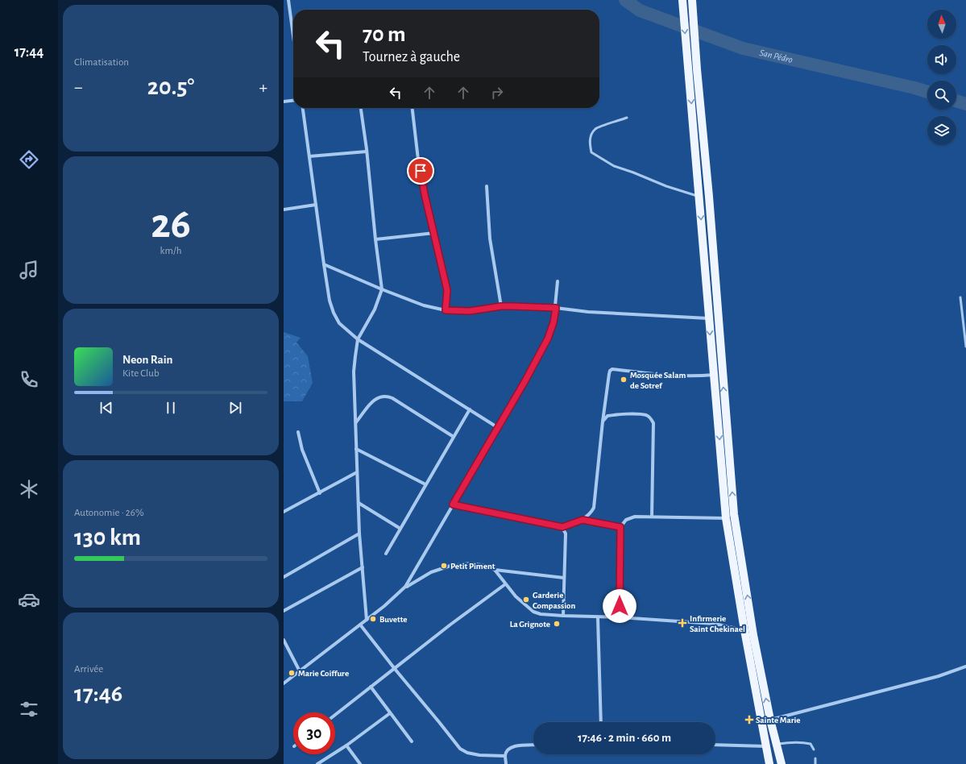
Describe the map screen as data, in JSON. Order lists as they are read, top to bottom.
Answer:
{
  "water": ["San Pédro"],
  "places": {
    "other": [
      "Mosquée Salam de Sotref",
      "Petit Piment",
      "Garderie Compassion",
      "Buvette",
      "La Grignote",
      "Marie Coiffure"
    ],
    "health": ["Infirmerie Saint Chekinael", "Sainte Marie"]
  },
  "north": "top",
  "page": {
    "tabs": "17:44",
    "tile": [
      "Climatisation",
      ["26", "km/h"],
      ["Autonomie · 26%", "130 km"],
      ["Arrivée", "17:46"]
    ],
    "turn": ["70 m", "Tournez à gauche"],
    "heat": ["−", "20.5°", "+"],
    "song": ["Neon Rain", "Kite Club"],
    "limit": "30",
    "trip": "17:46 · 2 min · 660 m"
  }
}
